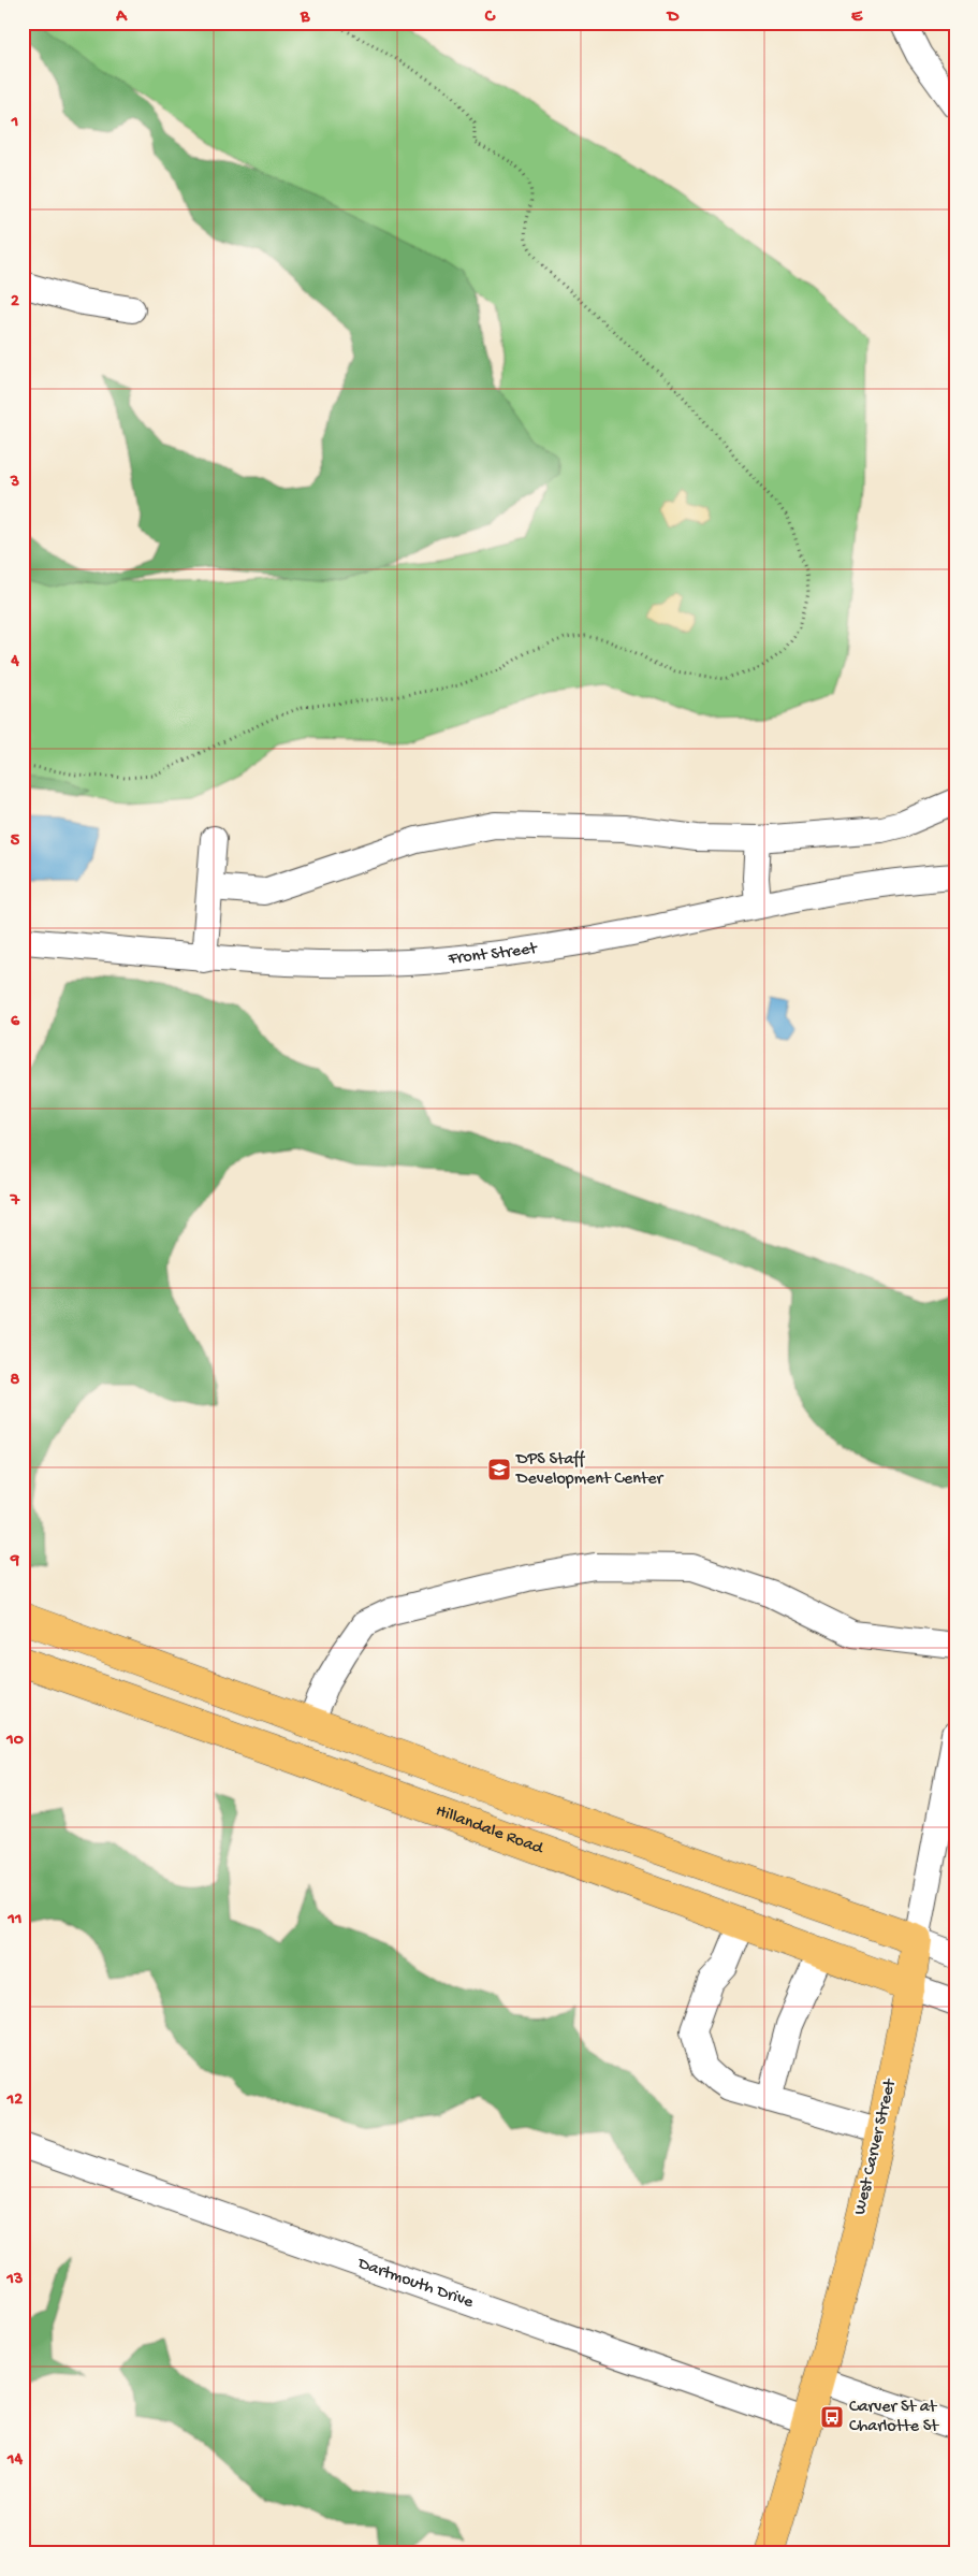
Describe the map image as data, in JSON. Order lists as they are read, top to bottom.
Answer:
{
  "streets": {
    "main road": ["Hillandale Road", "West Carver Street"],
    "street": ["Front Street", "Dartmouth Drive"]
  },
  "crossings": [
    ["Hillandale Road", "West Carver Street"],
    ["West Carver Street", "Dartmouth Drive"]
  ],
  "places": {
    "school or university": ["DPS Staff Development Center"],
    "bus stop": ["Carver St at Charlotte St"]
  },
  "grid": {
    "columns": [
      "A",
      "B",
      "C",
      "D",
      "E"
    ],
    "rows": [
      "1",
      "2",
      "3",
      "4",
      "5",
      "6",
      "7",
      "8",
      "9",
      "10",
      "11",
      "12",
      "13",
      "14"
    ]
  }
}
